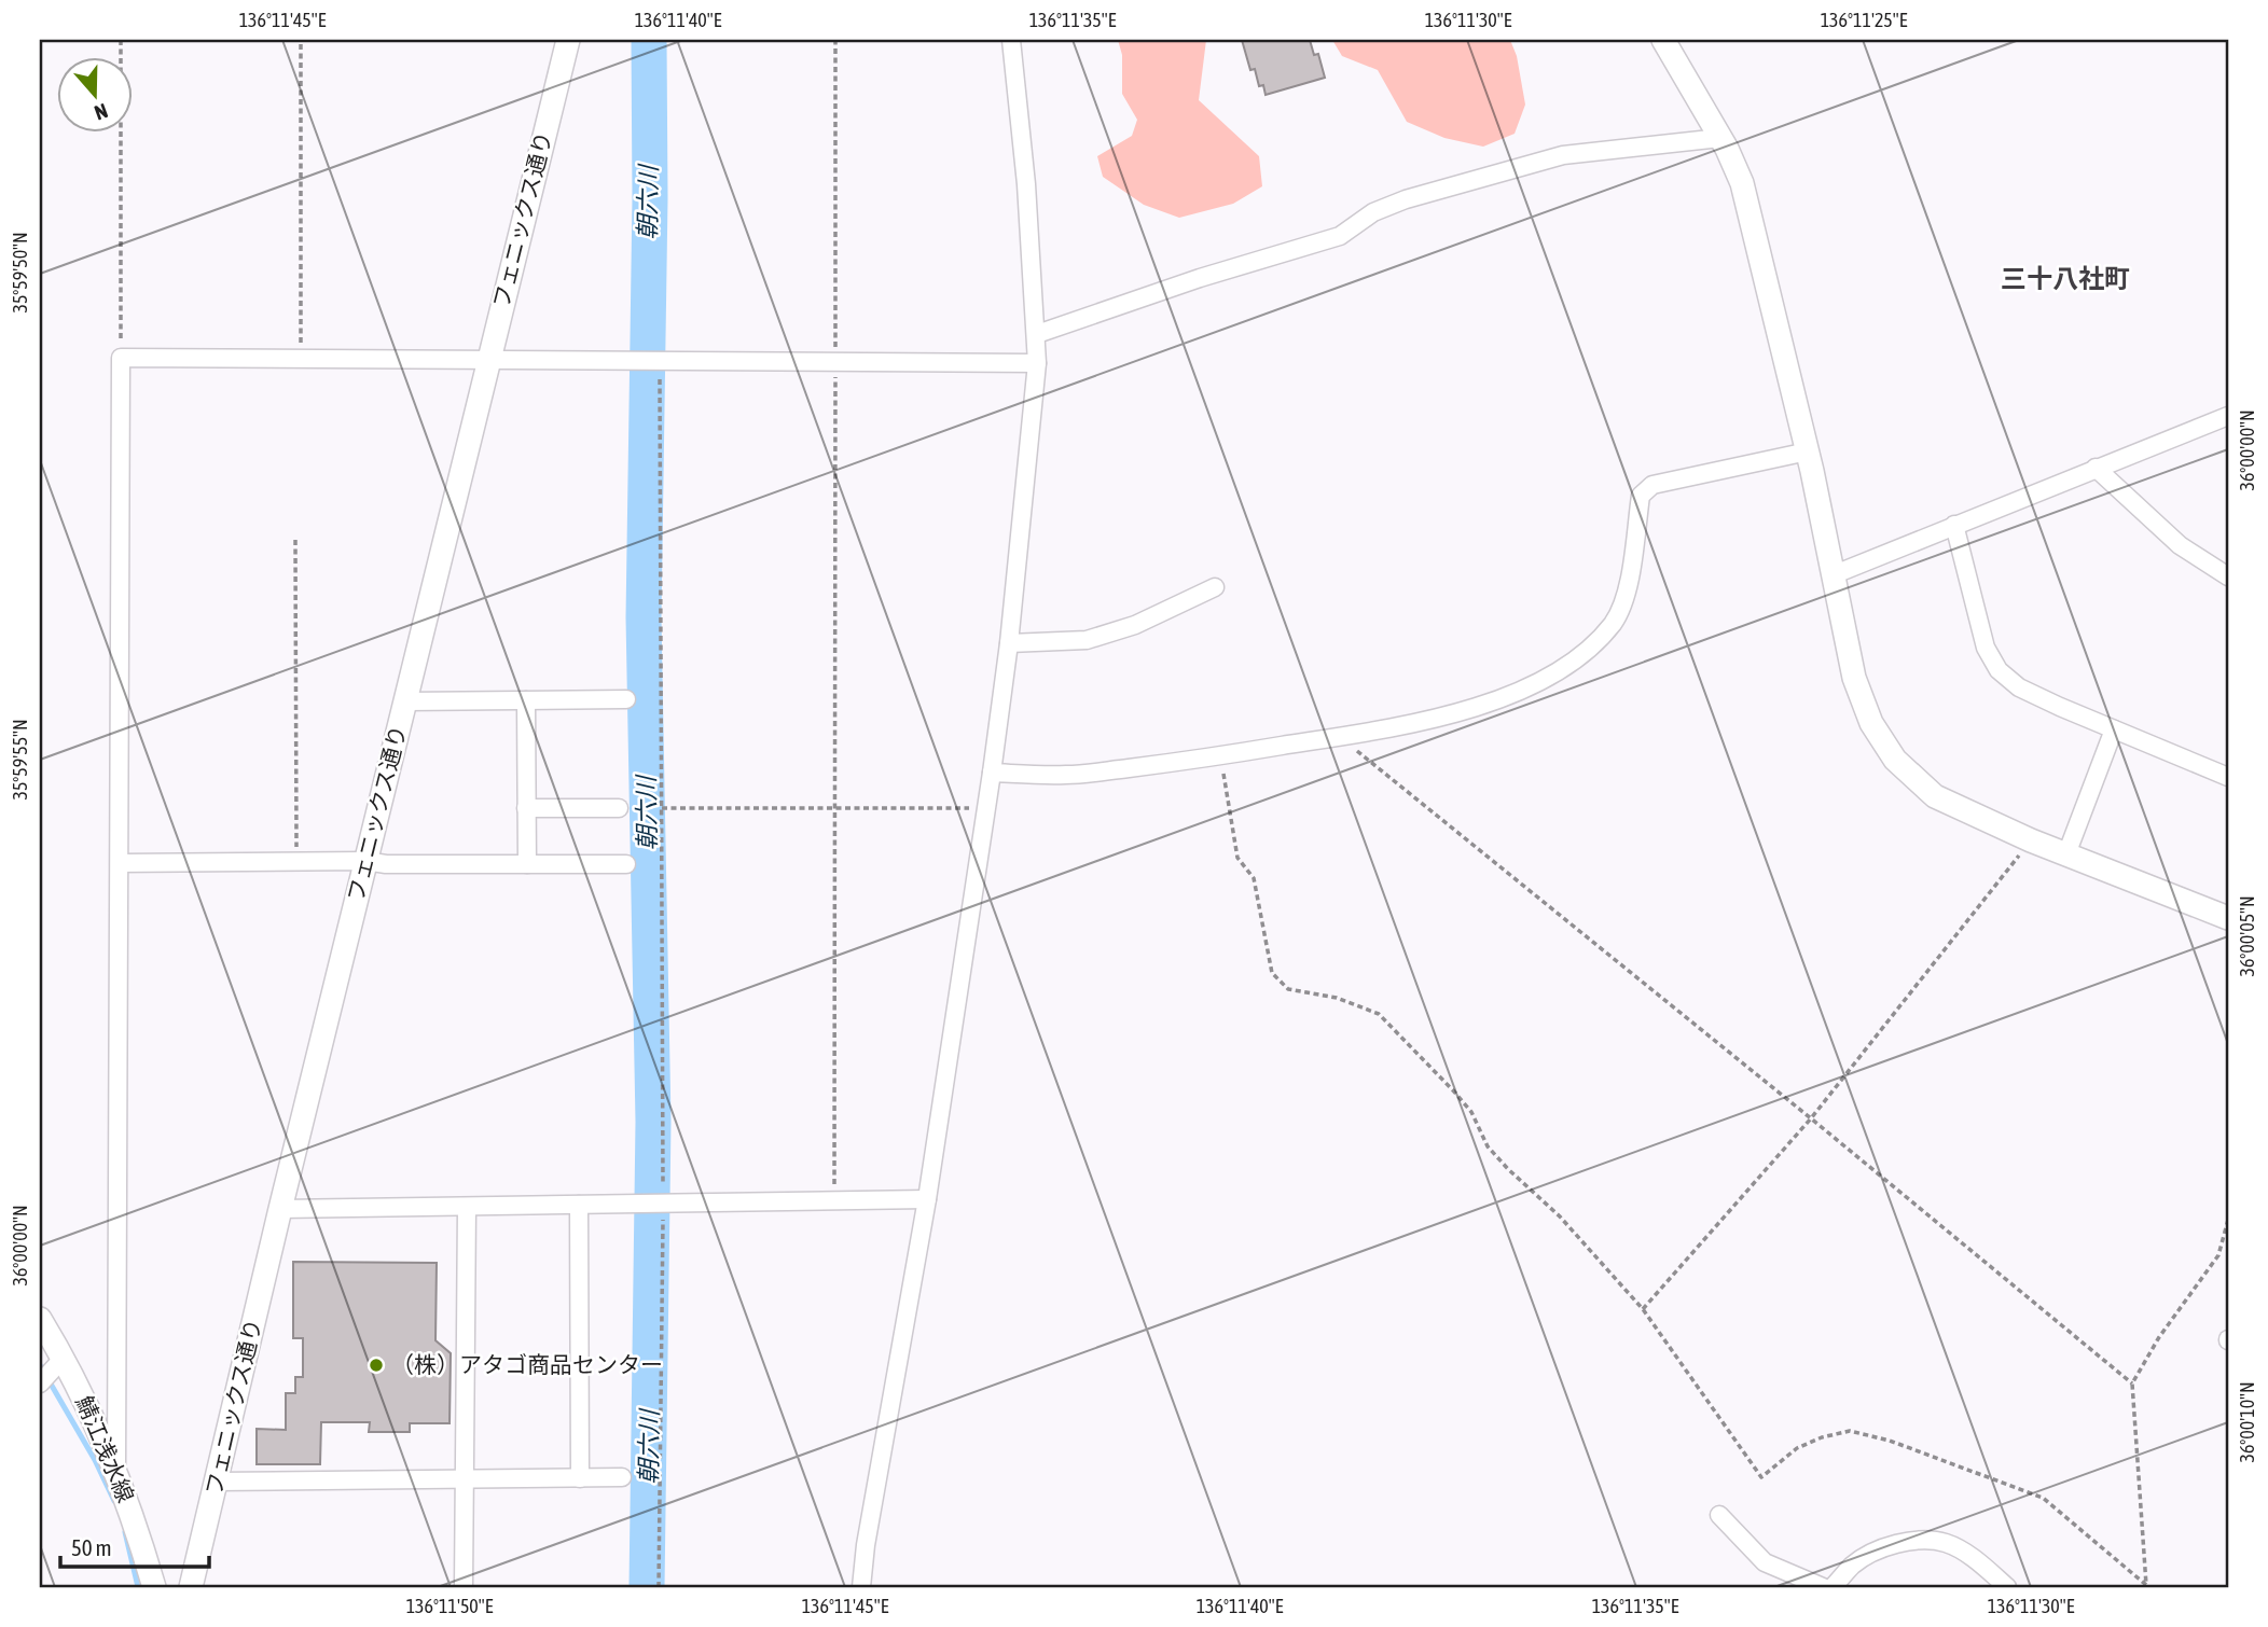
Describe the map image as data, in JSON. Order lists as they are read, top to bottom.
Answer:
{
  "streets": {
    "main road": ["フェニックス通り", "鯖江浅水線"]
  },
  "districts": ["三十八社町"],
  "water": ["朝六川"],
  "places": ["（株）アタゴ商品センター"],
  "scale_bar": "50 m",
  "north": "bottom",
  "coordinates": [
    "136°11'45\"E",
    "136°11'40\"E",
    "136°11'35\"E",
    "136°11'30\"E",
    "136°11'25\"E",
    "35°59'50\"N",
    "36°00'00\"N",
    "35°59'55\"N",
    "36°00'05\"N",
    "36°00'10\"N",
    "136°11'50\"E"
  ]
}
